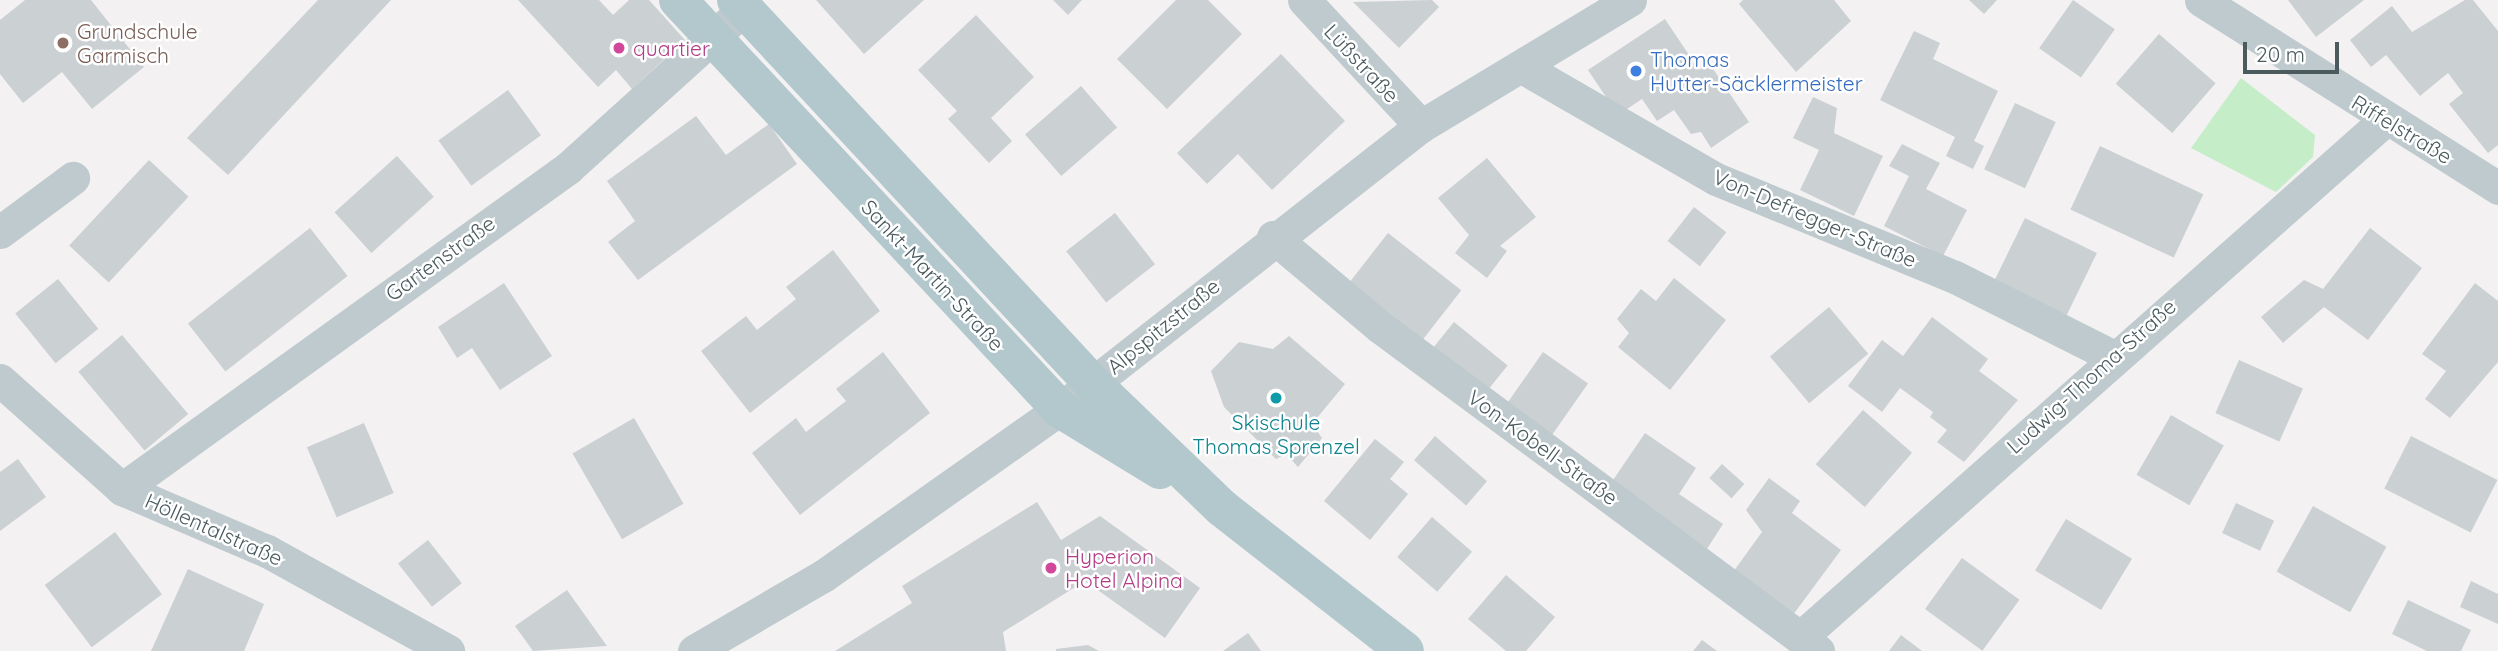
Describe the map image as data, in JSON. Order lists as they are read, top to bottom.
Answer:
{
  "streets": {
    "main road": ["Sankt-Martin-Straße"],
    "street": [
      "Lüßstraße",
      "Riffelstraße",
      "Von-Defregger-Straße",
      "Gartenstraße",
      "Alpspitzstraße",
      "Ludwig-Thoma-Straße",
      "Von-Kobell-Straße",
      "Höllentalstraße"
    ]
  },
  "crossings": [
    ["Lüßstraße", "Alpspitzstraße"],
    ["Riffelstraße", "Ludwig-Thoma-Straße"],
    ["Von-Defregger-Straße", "Alpspitzstraße"],
    ["Von-Defregger-Straße", "Ludwig-Thoma-Straße"],
    ["Gartenstraße", "Sankt-Martin-Straße"],
    ["Gartenstraße", "Höllentalstraße"],
    ["Sankt-Martin-Straße", "Alpspitzstraße"],
    ["Alpspitzstraße", "Von-Kobell-Straße"],
    ["Ludwig-Thoma-Straße", "Von-Kobell-Straße"]
  ],
  "places": [
    "Grundschule Garmisch",
    "quartier",
    "Thomas Hutter-Säcklermeister",
    "Skischule Thomas Sprenzel",
    "Hyperion Hotel Alpina"
  ],
  "scale_bar": "20 m"
}
